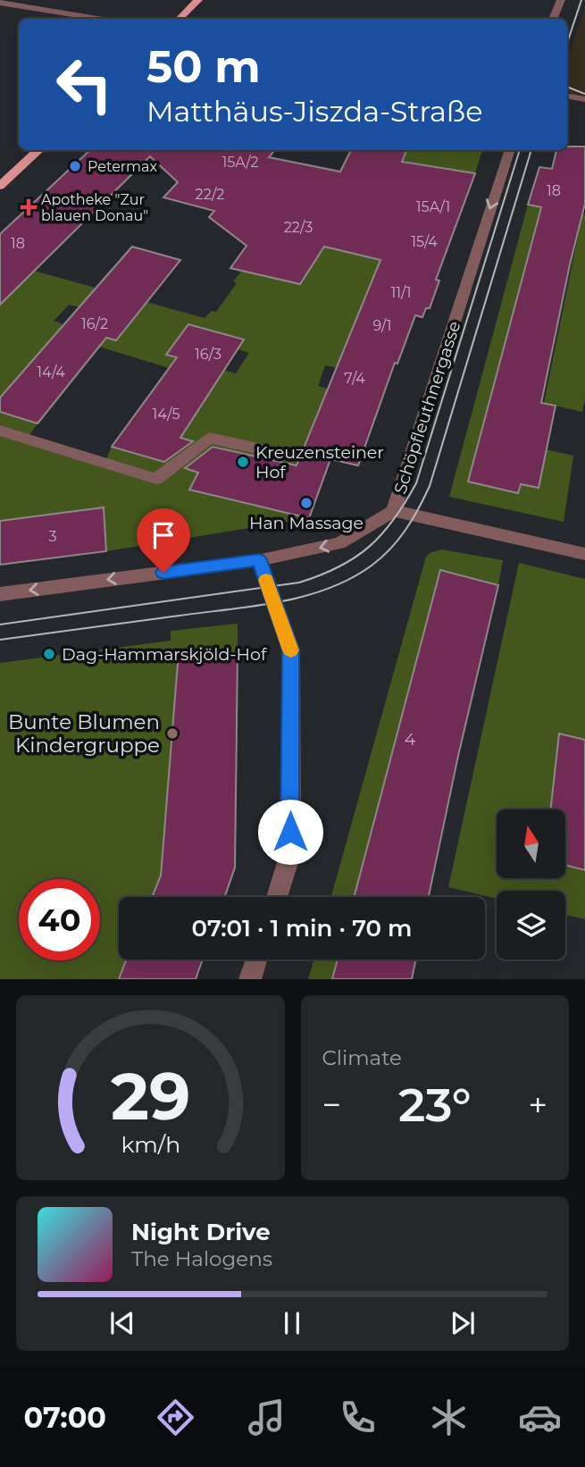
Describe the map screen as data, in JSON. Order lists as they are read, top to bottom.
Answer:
{
  "streets": {
    "street": ["Schöpfleuthnergasse"]
  },
  "one_way": ["Schöpfleuthnergasse"],
  "places": {
    "other": [
      "Petermax",
      "Kreuzensteiner Hof",
      "Han Massage",
      "Dag-Hammarskjöld-Hof",
      "Bunte Blumen Kindergruppe"
    ],
    "health": ["Apotheke \"Zur blauen Donau\""]
  },
  "house_numbers": [
    "15A/2",
    "18",
    "22/2",
    "15A/1",
    "22/3",
    "15/4",
    "18",
    "11/1",
    "16/2",
    "9/1",
    "16/3",
    "14/4",
    "7/4",
    "14/5",
    "3",
    "4"
  ],
  "north": "top",
  "page": {
    "turn": ["50 m", "Matthäus-Jiszda-Straße"],
    "limit": "40",
    "trip": "07:01 · 1 min · 70 m",
    "tile": "Climate",
    "heat": ["−", "23°", "+"],
    "song": ["Night Drive", "The Halogens"],
    "tabs": "07:00",
    "gauge": ["29", "km/h"]
  }
}
